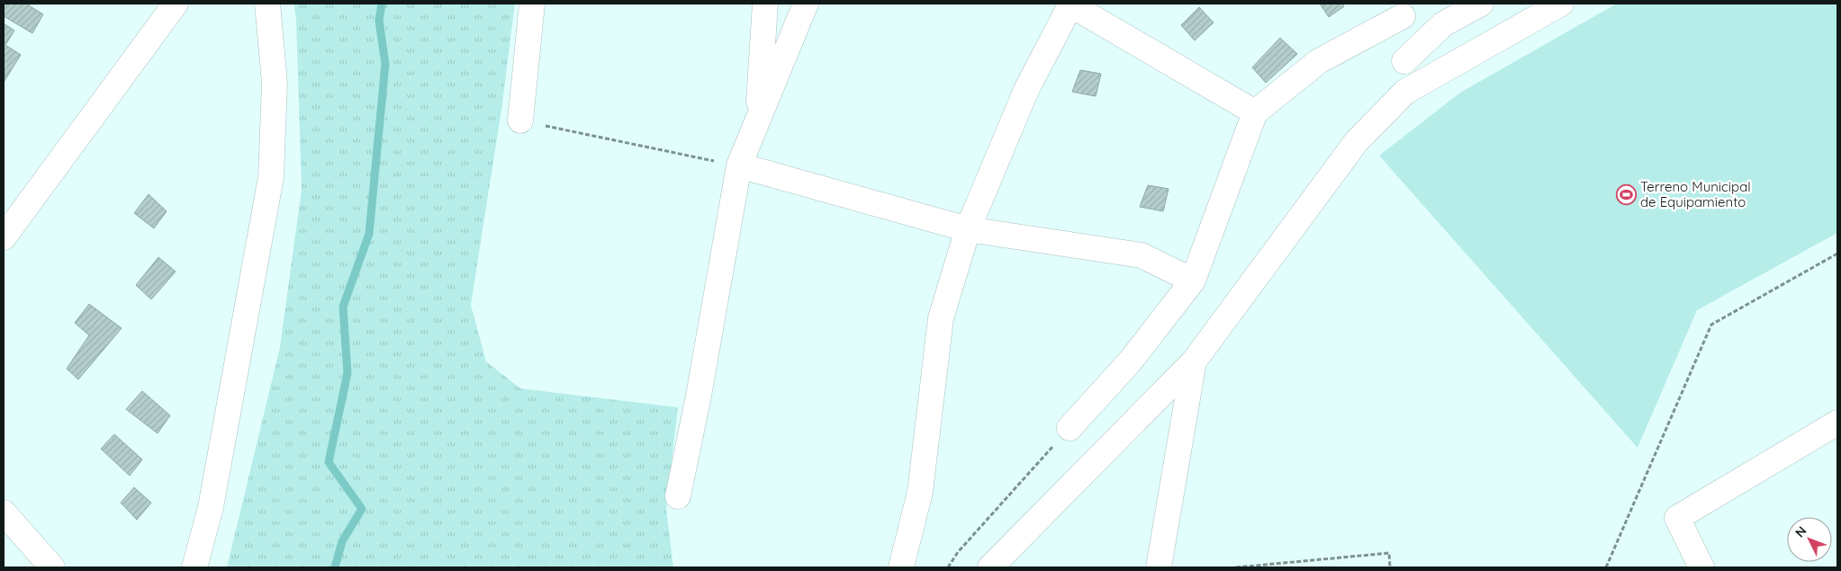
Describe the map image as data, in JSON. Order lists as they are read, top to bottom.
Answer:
{
  "places": {
    "sports": ["Terreno Municipal de Equipamiento"]
  },
  "north": "top left"
}
